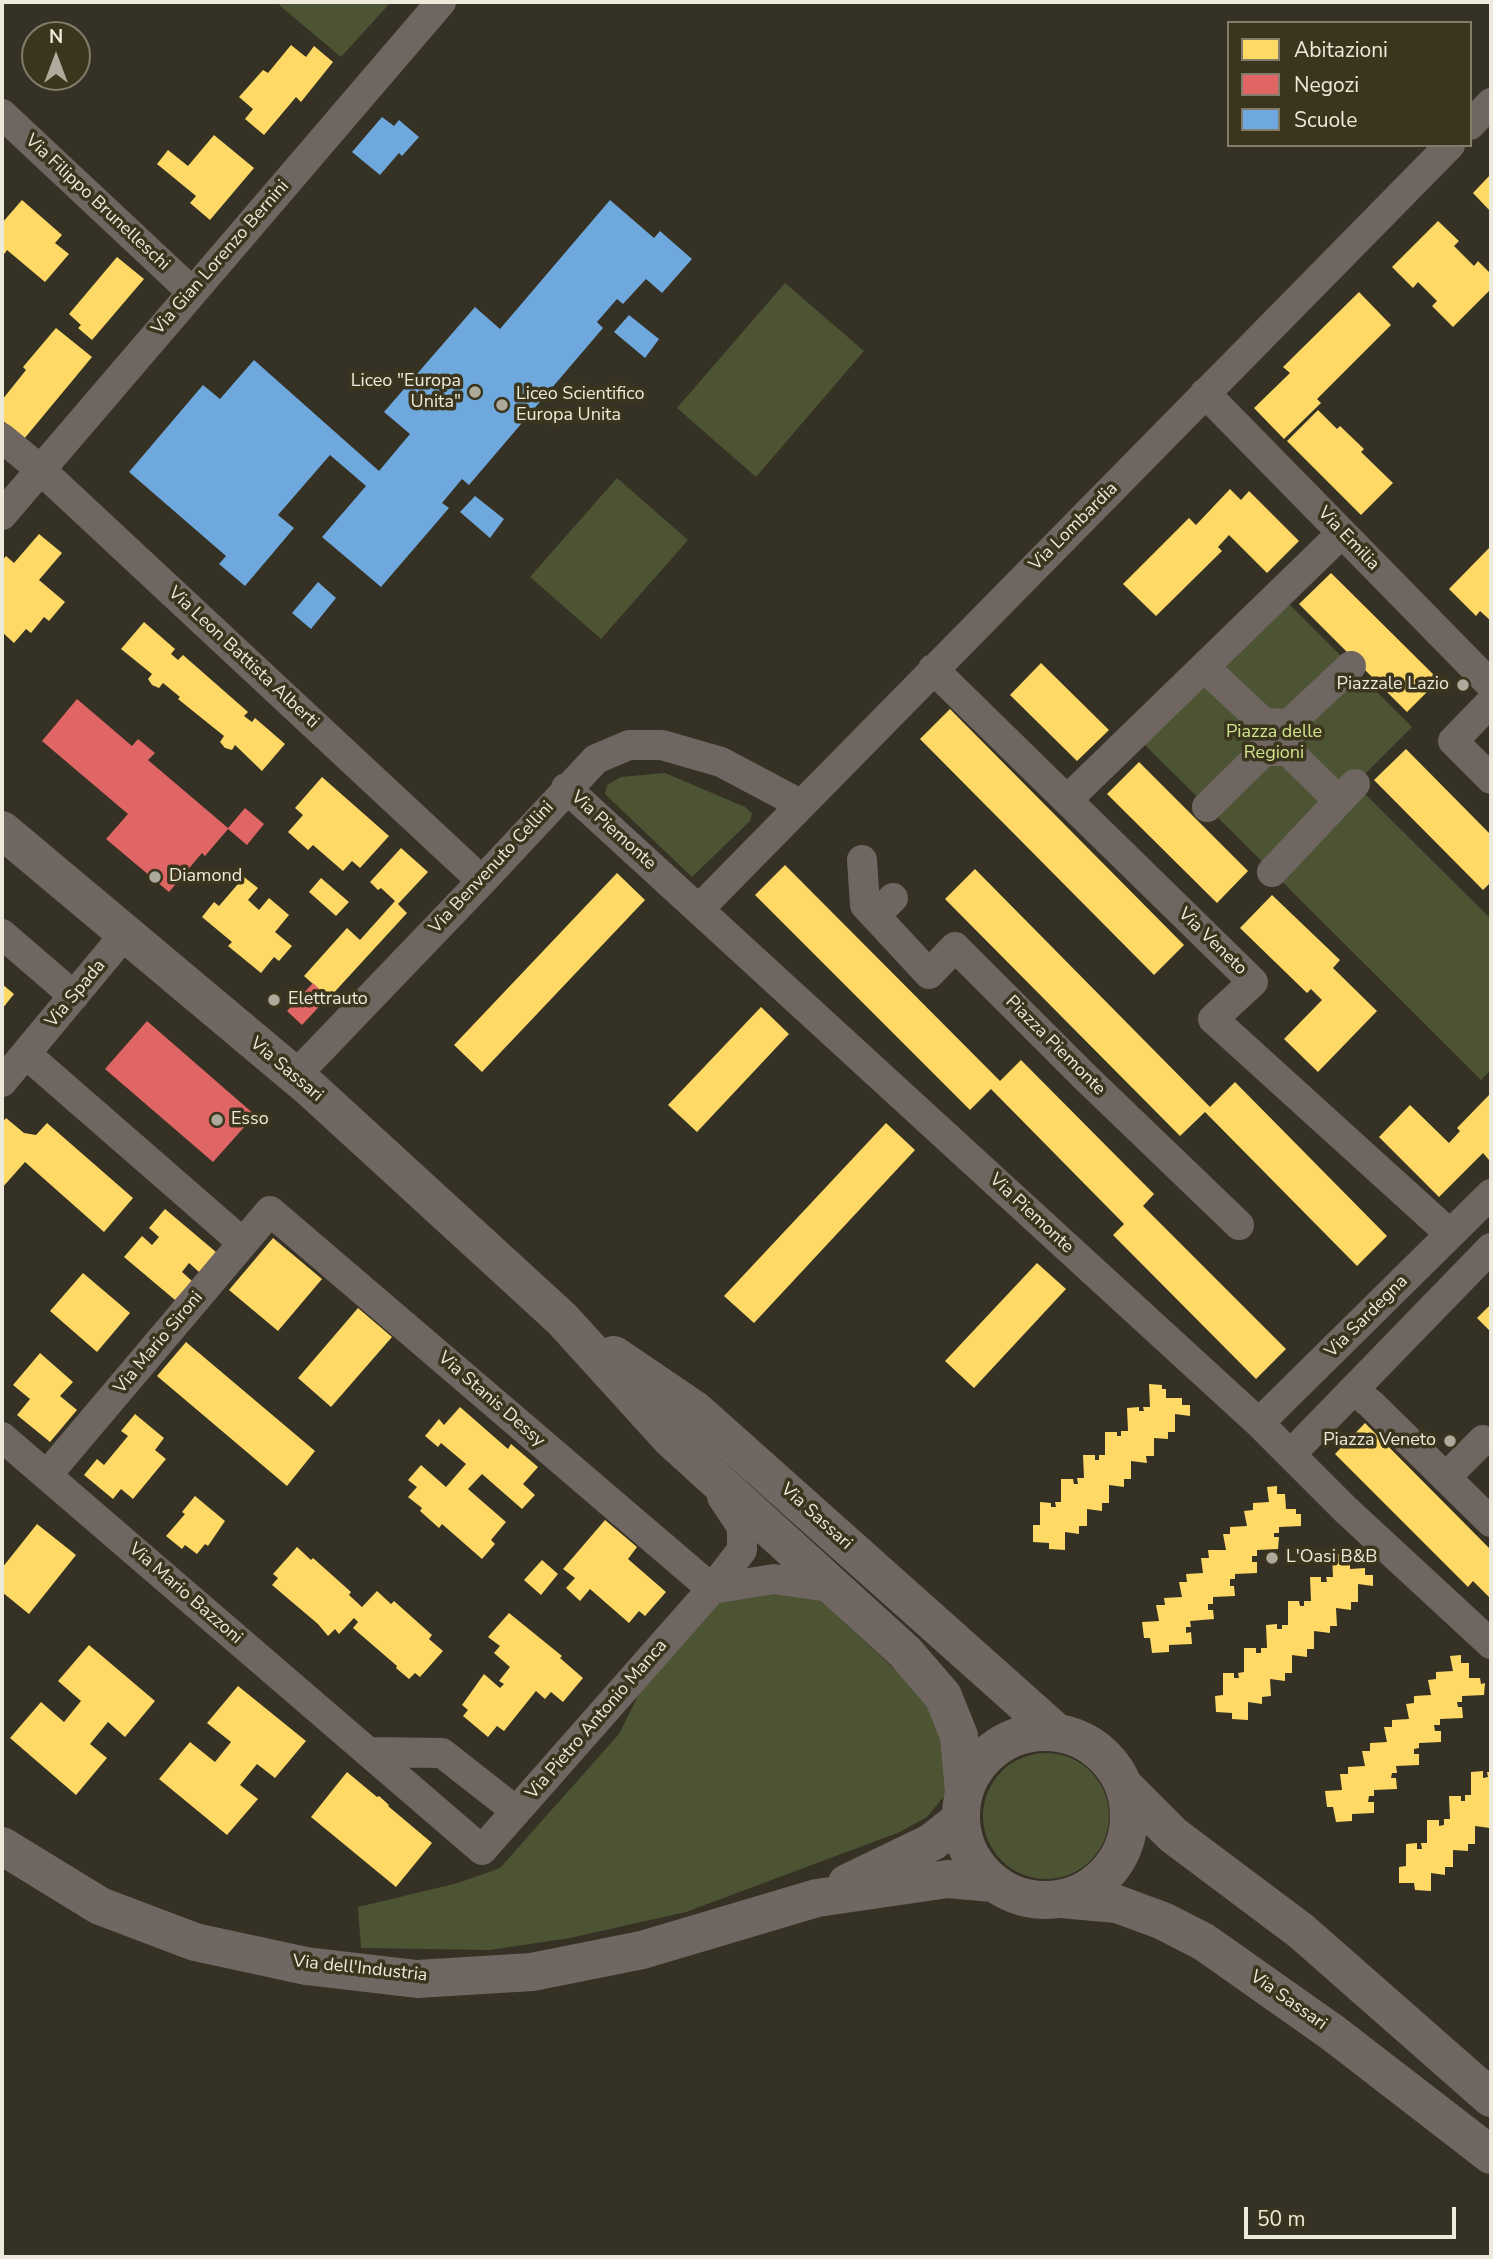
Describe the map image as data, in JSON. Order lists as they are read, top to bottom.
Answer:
{
  "streets": {
    "main road": ["Via Sassari", "Via dell'Industria"],
    "street": [
      "Via Filippo Brunelleschi",
      "Via Gian Lorenzo Bernini",
      "Via Lombardia",
      "Via Emilia",
      "Via Leon Battista Alberti",
      "Via Piemonte",
      "Via Benvenuto Cellini",
      "Via Veneto",
      "Via Spada",
      "Piazza Piemonte",
      "Via Sardegna",
      "Via Mario Sironi",
      "Via Stanis Dessy",
      "Via Mario Bazzoni",
      "Via Pietro Antonio Manca"
    ]
  },
  "crossings": [
    ["Via Filippo Brunelleschi", "Via Gian Lorenzo Bernini"],
    ["Via Gian Lorenzo Bernini", "Via Leon Battista Alberti"],
    ["Via Lombardia", "Via Emilia"],
    ["Via Lombardia", "Via Piemonte"],
    ["Via Lombardia", "Via Benvenuto Cellini"],
    ["Via Lombardia", "Via Veneto"],
    ["Via Leon Battista Alberti", "Via Benvenuto Cellini"],
    ["Via Piemonte", "Via Benvenuto Cellini"],
    ["Via Piemonte", "Via Sardegna"],
    ["Via Benvenuto Cellini", "Via Sassari"],
    ["Via Veneto", "Via Sardegna"],
    ["Via Spada", "Via Sassari"],
    ["Via Sassari", "Via Pietro Antonio Manca"],
    ["Via Sassari", "Via dell'Industria"],
    ["Via Mario Sironi", "Via Stanis Dessy"],
    ["Via Mario Sironi", "Via Mario Bazzoni"],
    ["Via Stanis Dessy", "Via Pietro Antonio Manca"],
    ["Via Mario Bazzoni", "Via Pietro Antonio Manca"]
  ],
  "parks": ["Piazza delle Regioni"],
  "places": [
    "Liceo \"Europa Unita\"",
    "Liceo Scientifico Europa Unita",
    "Piazzale Lazio",
    "Diamond",
    "Elettrauto",
    "Esso",
    "Piazza Veneto",
    "L'Oasi B&B"
  ],
  "legend": ["Abitazioni", "Negozi", "Scuole"],
  "scale_bar": "50 m",
  "north": "top"
}
